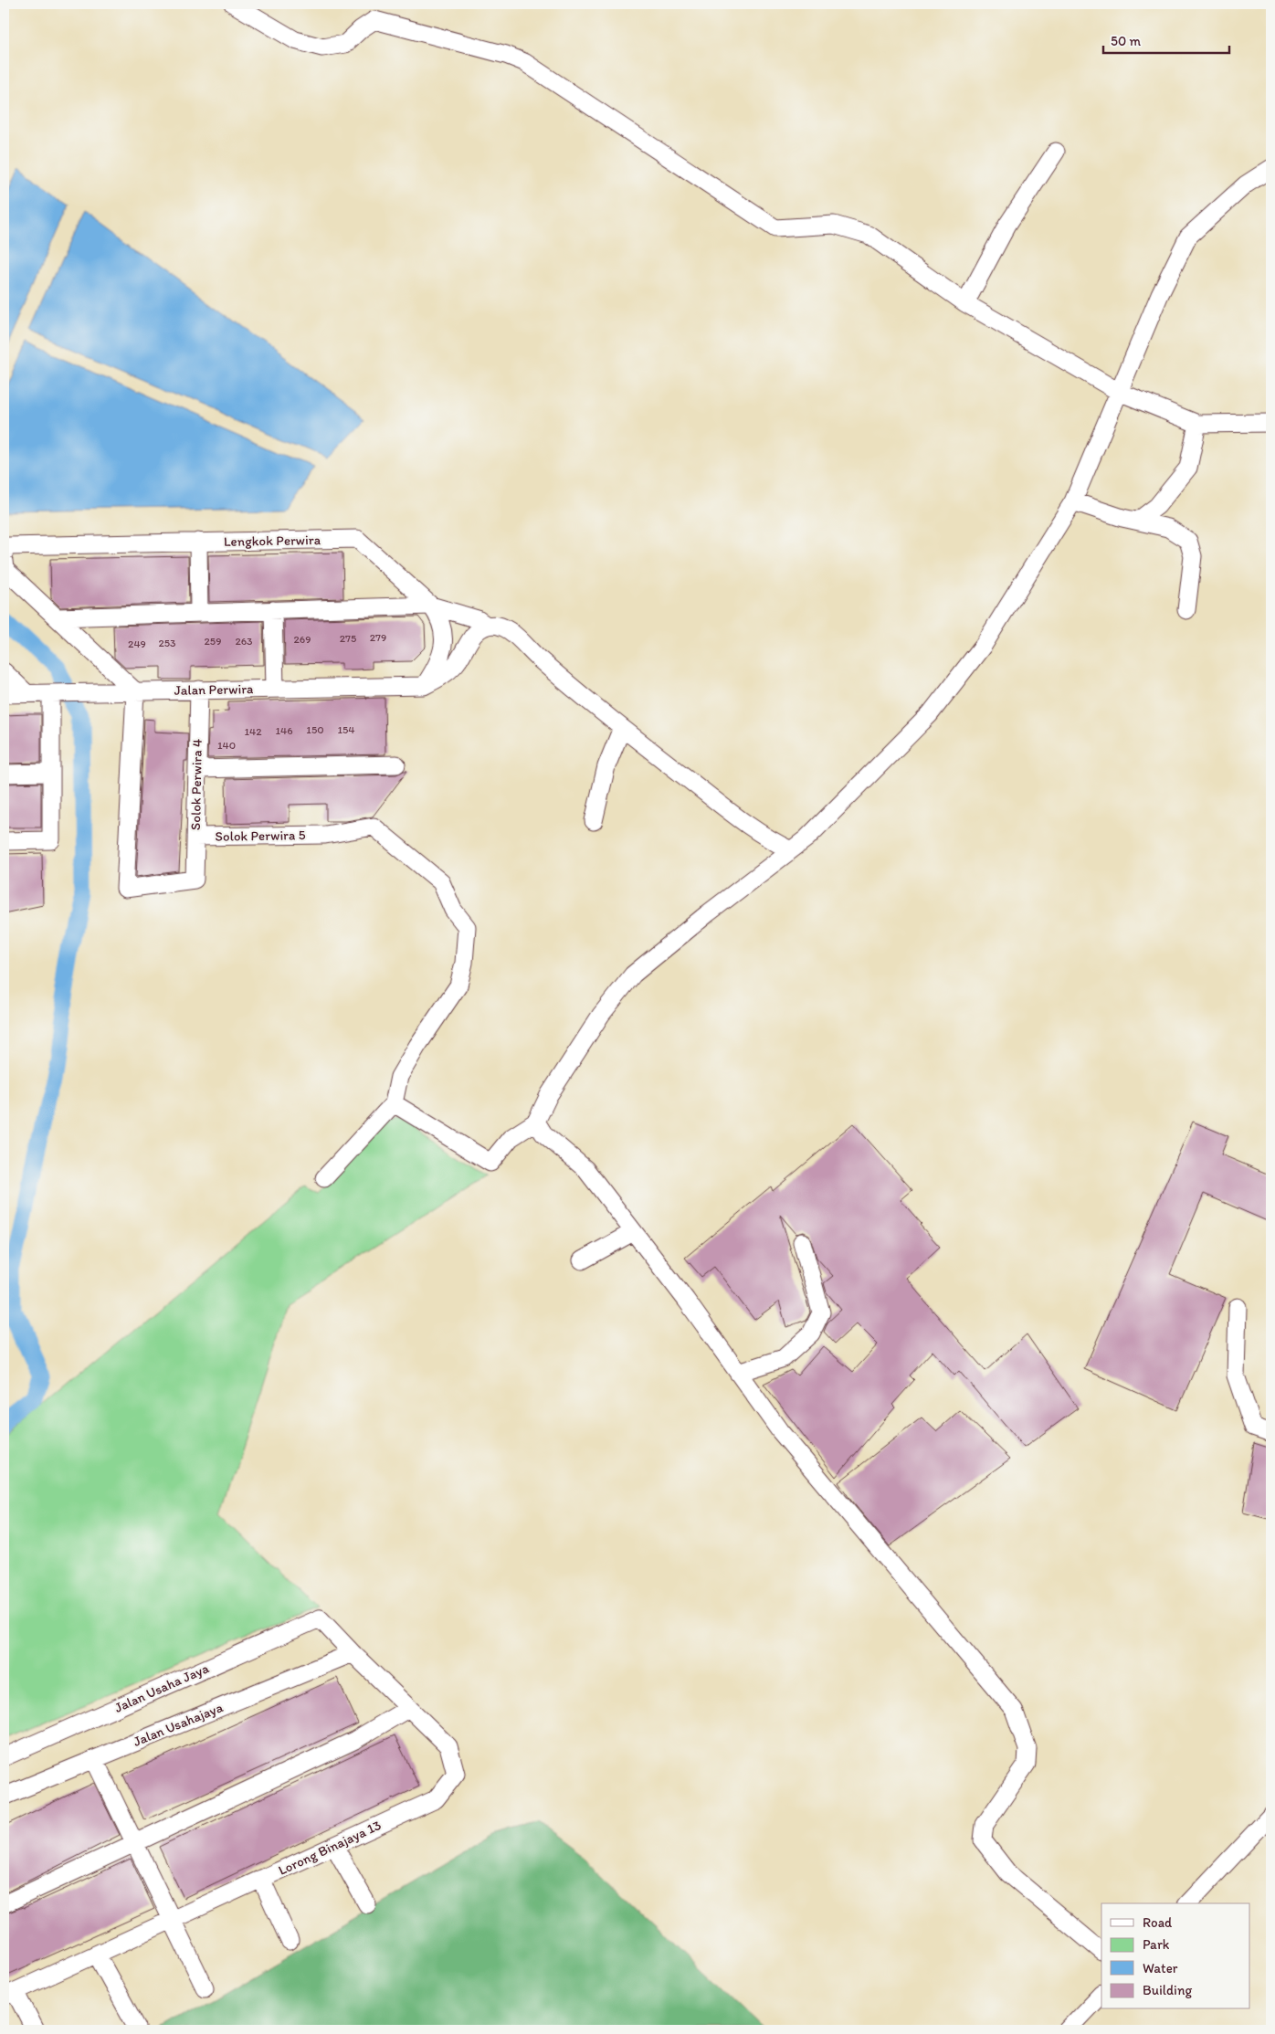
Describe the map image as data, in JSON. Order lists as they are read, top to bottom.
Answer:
{
  "streets": {
    "street": [
      "Lengkok Perwira",
      "Jalan Perwira",
      "Solok Perwira 4",
      "Solok Perwira 5",
      "Jalan Usaha Jaya",
      "Jalan Usahajaya",
      "Lorong Binajaya 13"
    ]
  },
  "crossings": [
    ["Lengkok Perwira", "Jalan Perwira"],
    ["Jalan Perwira", "Solok Perwira 4"],
    ["Solok Perwira 4", "Solok Perwira 5"],
    ["Jalan Usaha Jaya", "Lorong Binajaya 13"],
    ["Jalan Usahajaya", "Lorong Binajaya 13"]
  ],
  "house_numbers": [
    "279",
    "275",
    "269",
    "259",
    "263",
    "253",
    "249",
    "150",
    "154",
    "146",
    "142",
    "140"
  ],
  "legend": [
    "Road",
    "Park",
    "Water",
    "Building"
  ],
  "scale_bar": "50 m"
}
